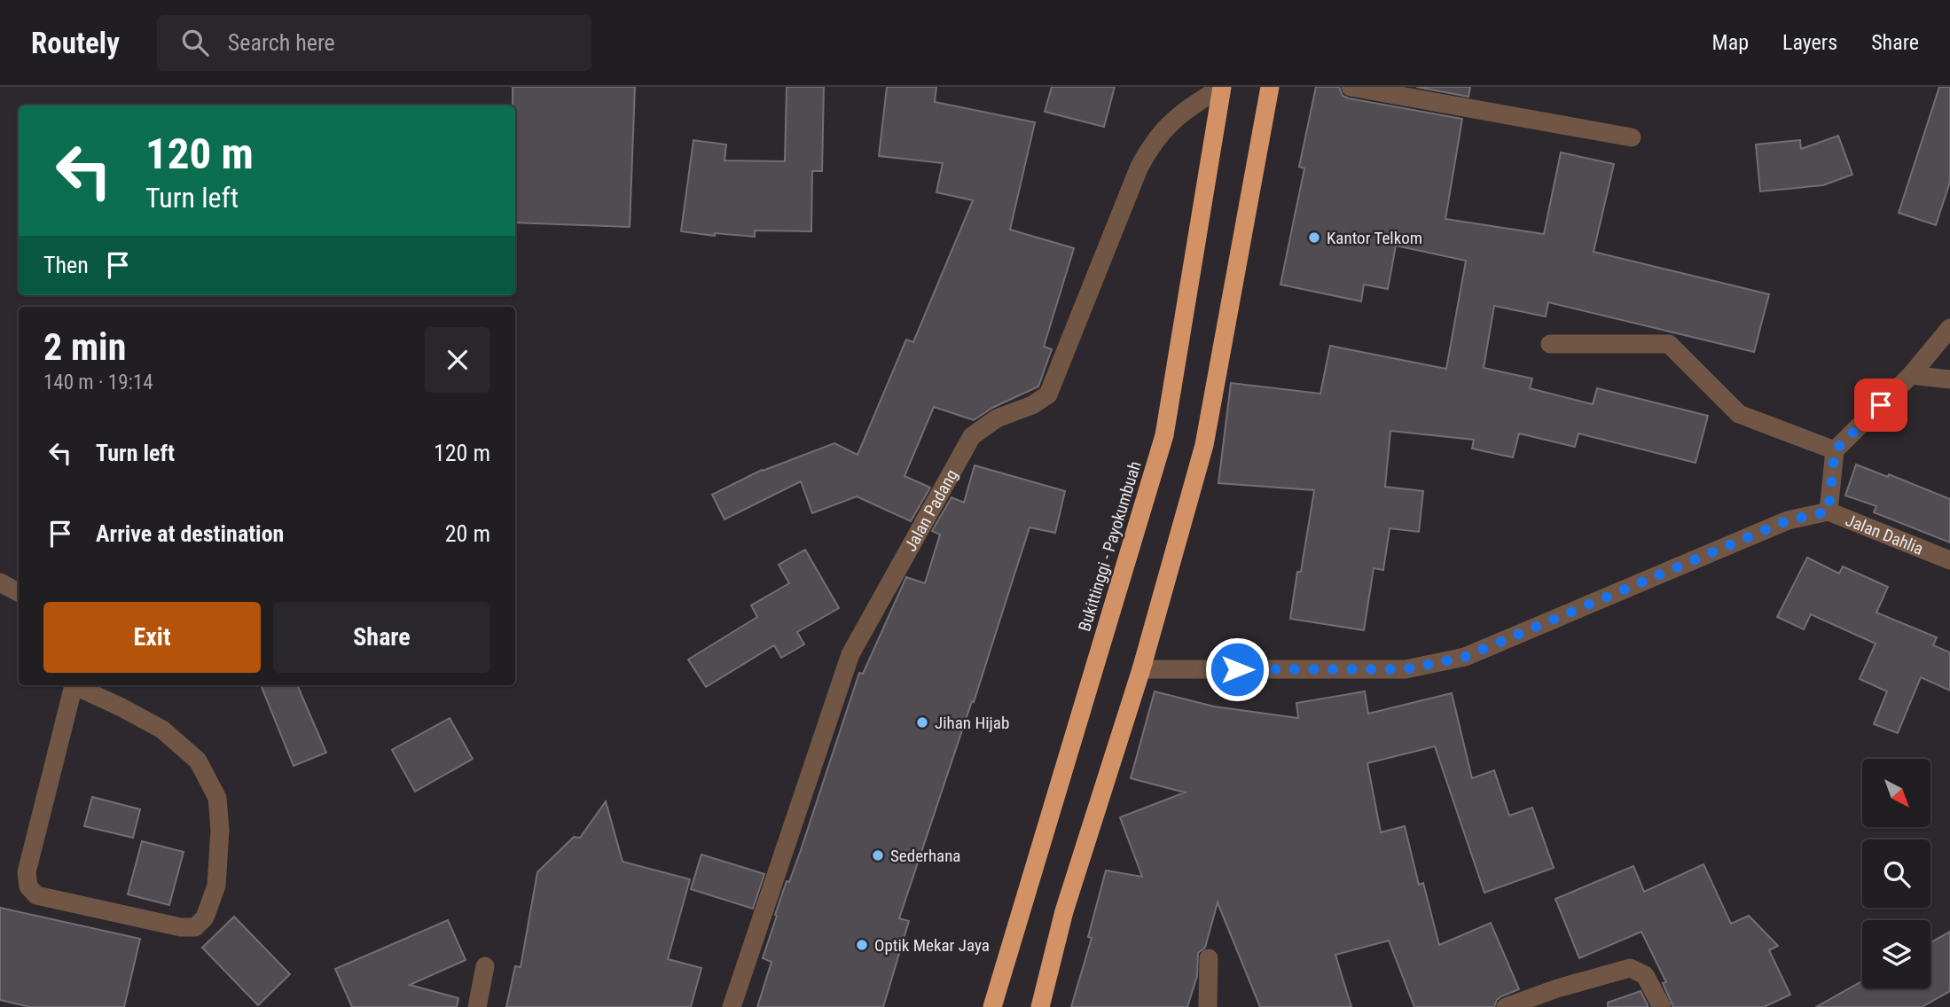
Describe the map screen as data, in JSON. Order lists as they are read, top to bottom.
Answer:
{
  "streets": {
    "highway": ["Bukittinggi - Payokumbuah"],
    "street": ["Jalan Padang", "Jalan Dahlia"]
  },
  "crossings": [
    ["Jalan Padang", "Bukittinggi - Payokumbuah"]
  ],
  "places": [
    "Kantor Telkom",
    "Jihan Hijab",
    "Sederhana",
    "Optik Mekar Jaya"
  ],
  "north": "bottom right",
  "page": {
    "header": "Routely",
    "search": "Search here",
    "nav": ["Map", "Layers", "Share"],
    "turn": ["120 m", "Turn left"],
    "then": "Then",
    "heading": ["2 min", "140 m · 19:14"],
    "list": [
      {
        "name": "Turn left",
        "value": "120 m"
      },
      {
        "name": "Arrive at destination",
        "value": "20 m"
      }
    ],
    "buttons": ["Exit", "Share"]
  }
}
